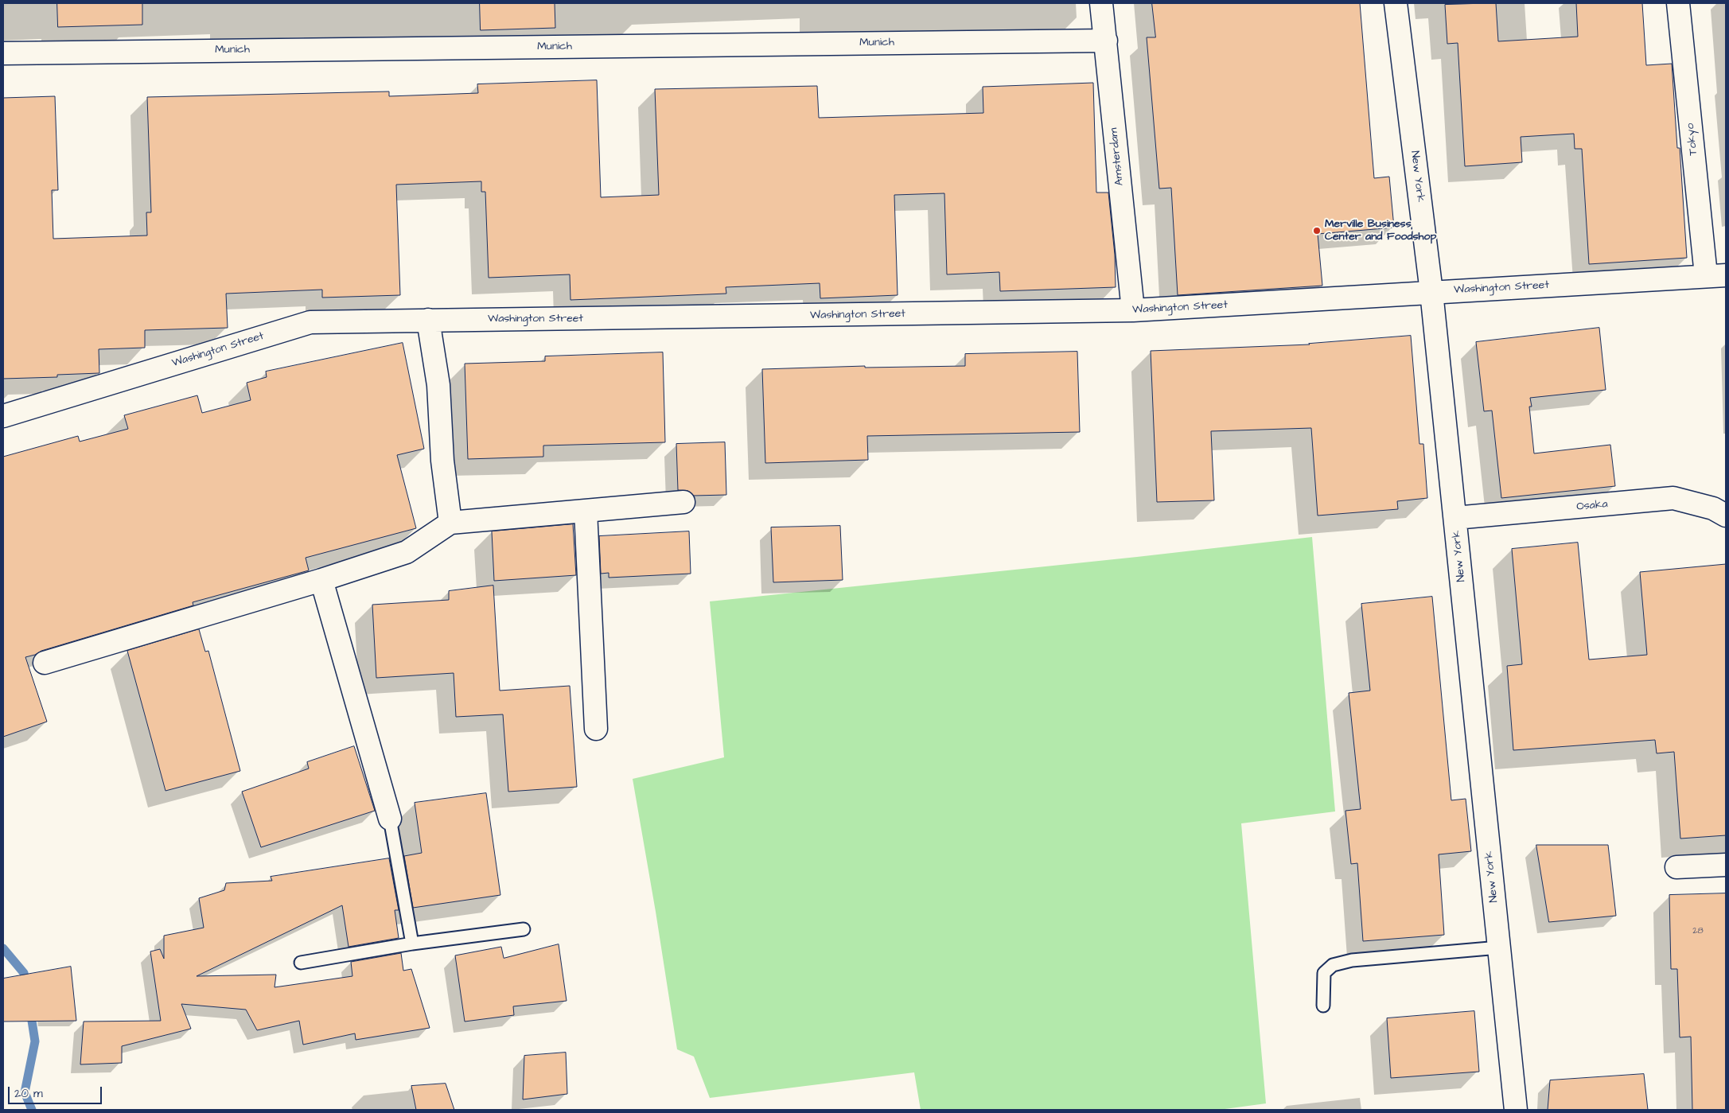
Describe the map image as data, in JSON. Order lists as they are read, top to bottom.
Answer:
{
  "streets": {
    "street": [
      "Munich",
      "Tokyo",
      "Amsterdam",
      "New York",
      "Washington Street",
      "Osaka"
    ]
  },
  "crossings": [
    ["Munich", "Amsterdam"],
    ["Tokyo", "Washington Street"],
    ["Amsterdam", "Washington Street"],
    ["New York", "Washington Street"],
    ["New York", "Osaka"]
  ],
  "places": ["Merville Business Center and Foodshop"],
  "house_numbers": ["28"],
  "scale_bar": "20 m"
}
